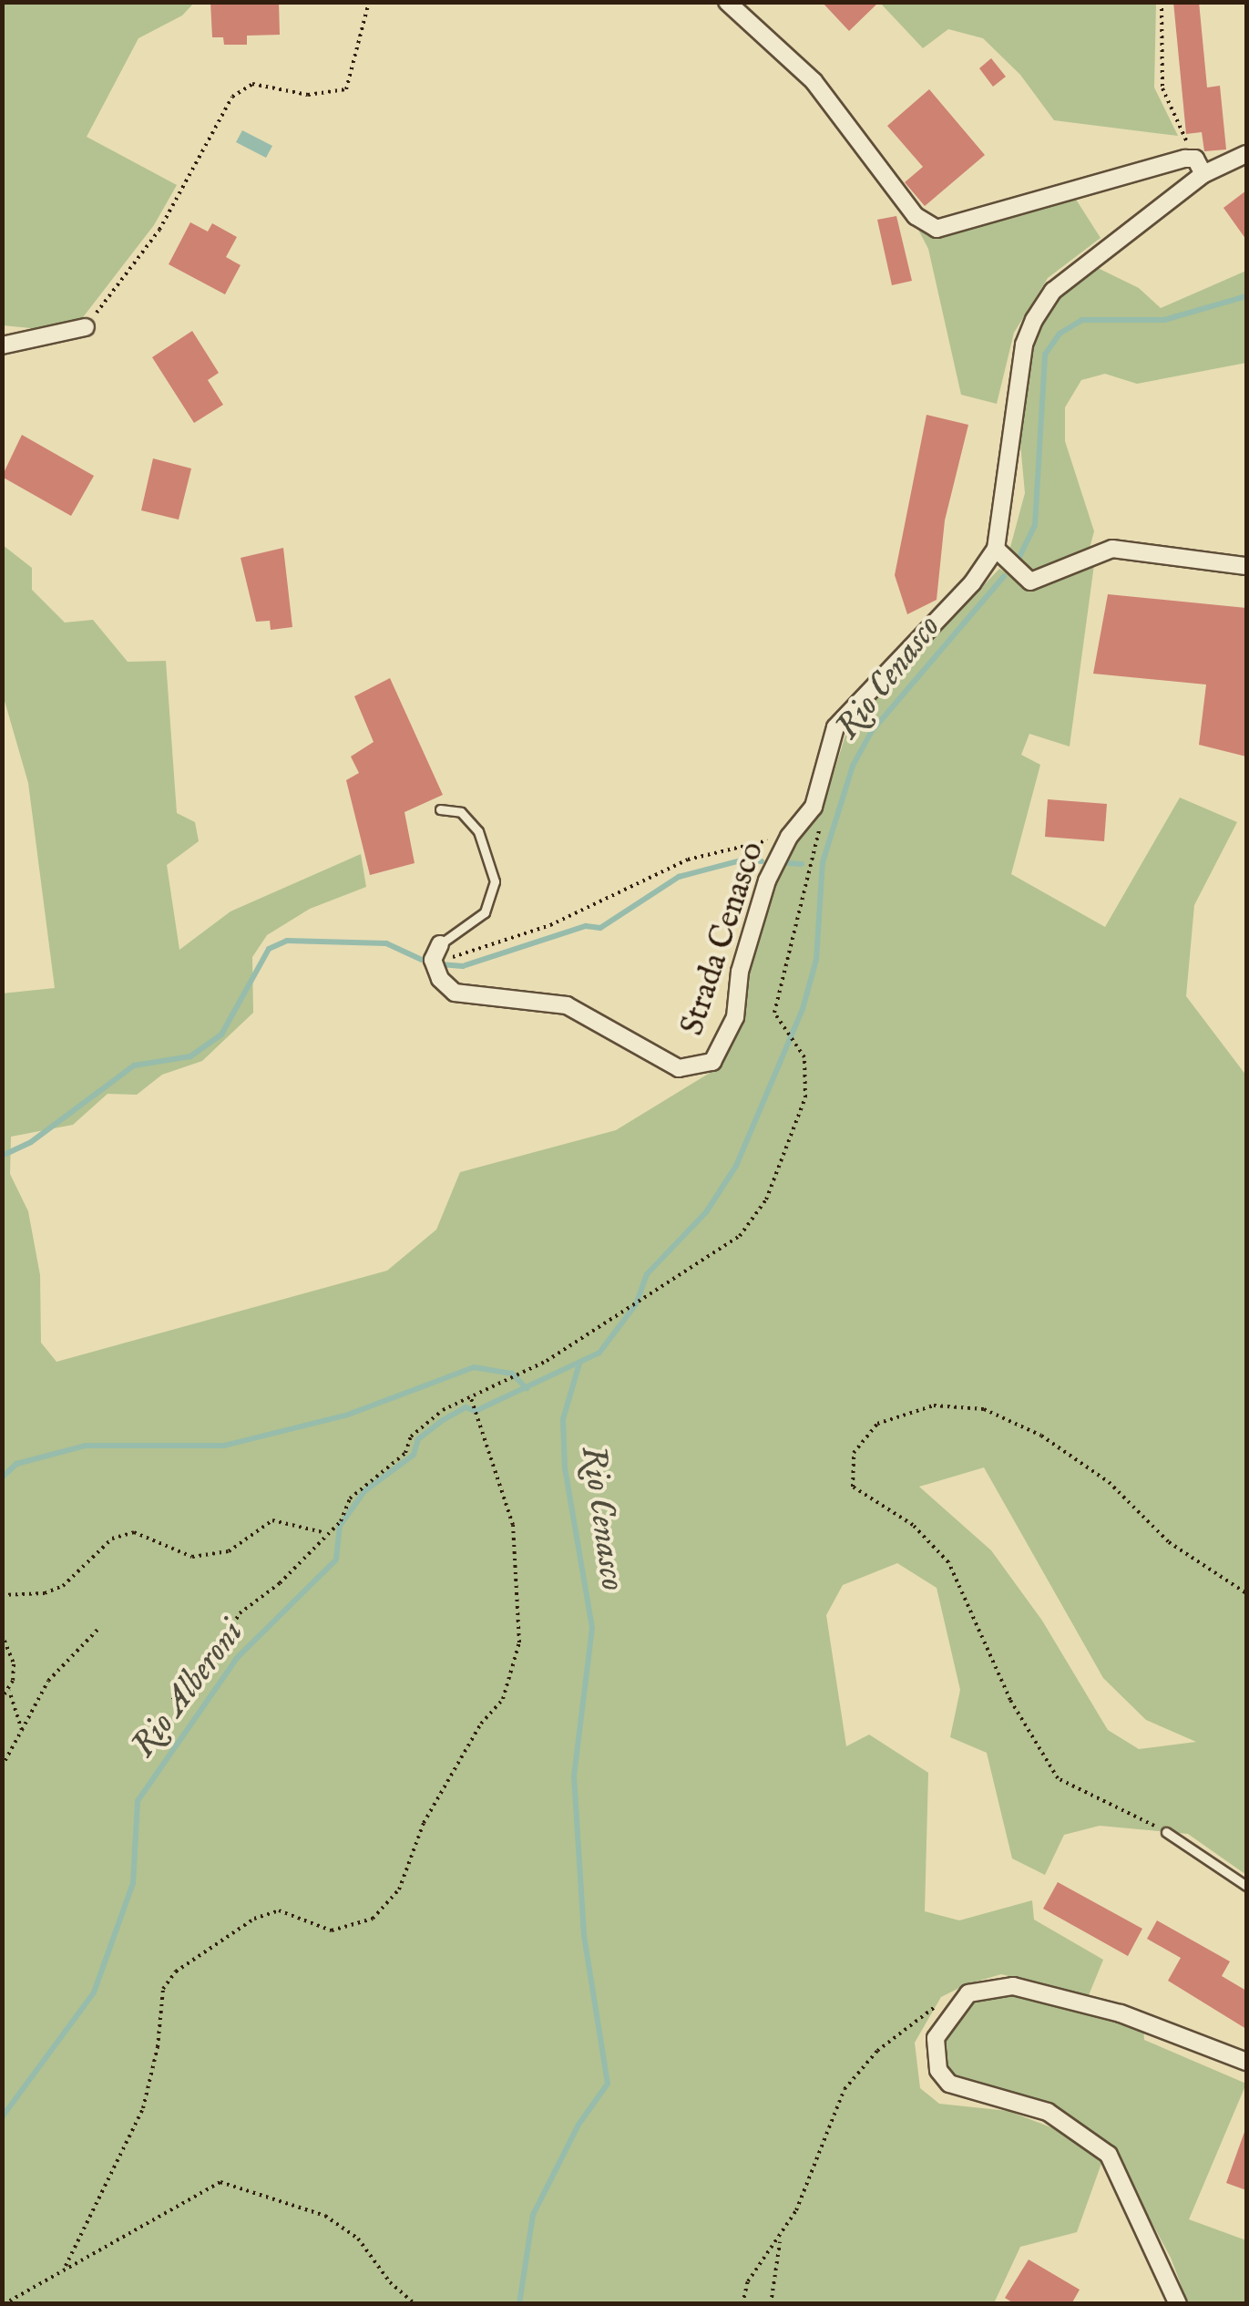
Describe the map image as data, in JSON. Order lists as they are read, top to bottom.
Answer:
{
  "streets": {
    "street": ["Strada Cenasco"]
  },
  "water": ["Rio Cenasco", "Rio Alberoni"]
}
